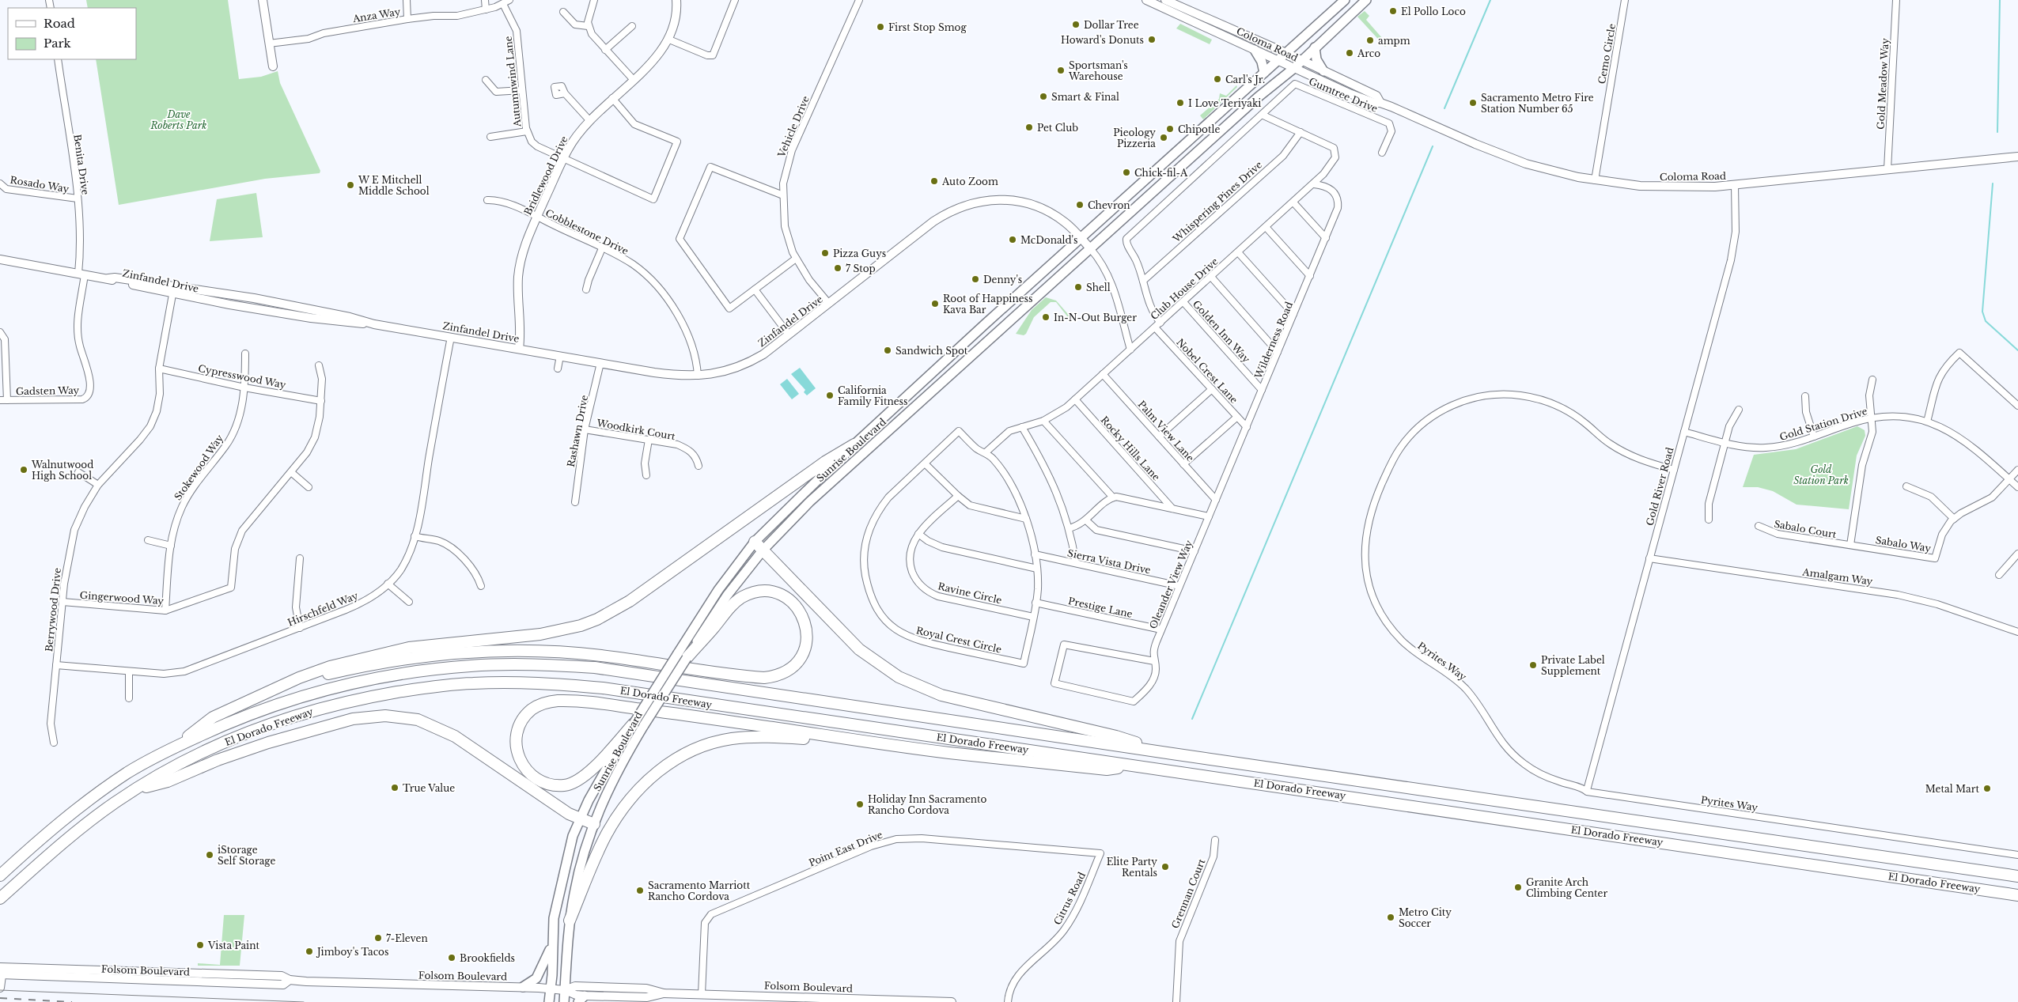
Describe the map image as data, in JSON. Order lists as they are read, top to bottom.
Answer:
{
  "streets": {
    "highway": ["El Dorado Freeway"],
    "main road": [
      "Coloma Road",
      "Bridlewood Drive",
      "Zinfandel Drive",
      "Sunrise Boulevard",
      "Folsom Boulevard"
    ],
    "street": [
      "Anza Way",
      "Cemo Circle",
      "Autumnwind Lane",
      "Gold Meadow Way",
      "Gumtree Drive",
      "Vehicle Drive",
      "Benita Drive",
      "Rosado Way",
      "Whispering Pines Drive",
      "Cobblestone Drive",
      "Club House Drive",
      "Golden Inn Way",
      "Wilderness Road",
      "Nobel Crest Lane",
      "Cypresswood Way",
      "Gadsten Way",
      "Gold Station Drive",
      "Woodkirk Court",
      "Rashawn Drive",
      "Palm View Lane",
      "Rocky Hills Lane",
      "Stokewood Way",
      "Gold River Road",
      "Sabalo Court",
      "Sabalo Way",
      "Sierra Vista Drive",
      "Amalgam Way",
      "Oleander View Way",
      "Ravine Circle",
      "Gingerwood Way",
      "Prestige Lane",
      "Hirschfeld Way",
      "Berrywood Drive",
      "Royal Crest Circle",
      "Pyrites Way",
      "Point East Drive",
      "Grennan Court",
      "Citrus Road"
    ]
  },
  "crossings": [
    ["Anza Way", "Autumnwind Lane"],
    ["Coloma Road", "Cemo Circle"],
    ["Coloma Road", "Gold Meadow Way"],
    ["Coloma Road", "Sunrise Boulevard"],
    ["Coloma Road", "Gold River Road"],
    ["Autumnwind Lane", "Bridlewood Drive"],
    ["Gumtree Drive", "Whispering Pines Drive"],
    ["Gumtree Drive", "Club House Drive"],
    ["Vehicle Drive", "Zinfandel Drive"],
    ["Benita Drive", "Rosado Way"],
    ["Benita Drive", "Zinfandel Drive"],
    ["Benita Drive", "Gadsten Way"],
    ["Bridlewood Drive", "Cobblestone Drive"],
    ["Bridlewood Drive", "Zinfandel Drive"],
    ["Whispering Pines Drive", "Club House Drive"],
    ["Cobblestone Drive", "Zinfandel Drive"],
    ["Zinfandel Drive", "Club House Drive"],
    ["Zinfandel Drive", "Gadsten Way"],
    ["Zinfandel Drive", "Rashawn Drive"],
    ["Zinfandel Drive", "Sunrise Boulevard"],
    ["Zinfandel Drive", "Hirschfeld Way"],
    ["Zinfandel Drive", "Berrywood Drive"],
    ["Club House Drive", "Golden Inn Way"],
    ["Club House Drive", "Wilderness Road"],
    ["Club House Drive", "Nobel Crest Lane"],
    ["Club House Drive", "Palm View Lane"],
    ["Club House Drive", "Rocky Hills Lane"],
    ["Club House Drive", "Royal Crest Circle"],
    ["Golden Inn Way", "Wilderness Road"],
    ["Wilderness Road", "Nobel Crest Lane"],
    ["Wilderness Road", "Palm View Lane"],
    ["Wilderness Road", "Oleander View Way"],
    ["Cypresswood Way", "Stokewood Way"],
    ["Cypresswood Way", "Gingerwood Way"],
    ["Cypresswood Way", "Berrywood Drive"],
    ["Gold Station Drive", "Gold River Road"],
    ["Gold Station Drive", "Sabalo Way"],
    ["Woodkirk Court", "Rashawn Drive"],
    ["Sunrise Boulevard", "Folsom Boulevard"],
    ["Stokewood Way", "Gingerwood Way"],
    ["Gold River Road", "Amalgam Way"],
    ["Gold River Road", "Pyrites Way"],
    ["Sabalo Court", "Sabalo Way"],
    ["Sierra Vista Drive", "Oleander View Way"],
    ["Sierra Vista Drive", "Royal Crest Circle"],
    ["Oleander View Way", "Prestige Lane"],
    ["Ravine Circle", "Royal Crest Circle"],
    ["Gingerwood Way", "Berrywood Drive"],
    ["Prestige Lane", "Royal Crest Circle"],
    ["Hirschfeld Way", "Berrywood Drive"],
    ["Point East Drive", "Citrus Road"],
    ["Point East Drive", "Folsom Boulevard"]
  ],
  "parks": ["Dave Roberts Park", "Gold Station Park"],
  "places": [
    "El Pollo Loco",
    "Dollar Tree",
    "First Stop Smog",
    "Howard's Donuts",
    "ampm",
    "Arco",
    "Sportsman's Warehouse",
    "Carl's Jr.",
    "Smart & Final",
    "I Love Teriyaki",
    "Sacramento Metro Fire Station Number 65",
    "Pet Club",
    "Chipotle",
    "Pieology Pizzeria",
    "Chick-fil-A",
    "Auto Zoom",
    "W E Mitchell Middle School",
    "Chevron",
    "McDonald's",
    "Pizza Guys",
    "7 Stop",
    "Denny's",
    "Shell",
    "Root of Happiness Kava Bar",
    "In-N-Out Burger",
    "Sandwich Spot",
    "California Family Fitness",
    "Walnutwood High School",
    "Private Label Supplement",
    "True Value",
    "Metal Mart",
    "Holiday Inn Sacramento Rancho Cordova",
    "iStorage Self Storage",
    "Elite Party Rentals",
    "Granite Arch Climbing Center",
    "Sacramento Marriott Rancho Cordova",
    "Metro City Soccer",
    "7-Eleven",
    "Vista Paint",
    "Jimboy's Tacos",
    "Brookfields"
  ],
  "legend": ["Road", "Park"]
}
